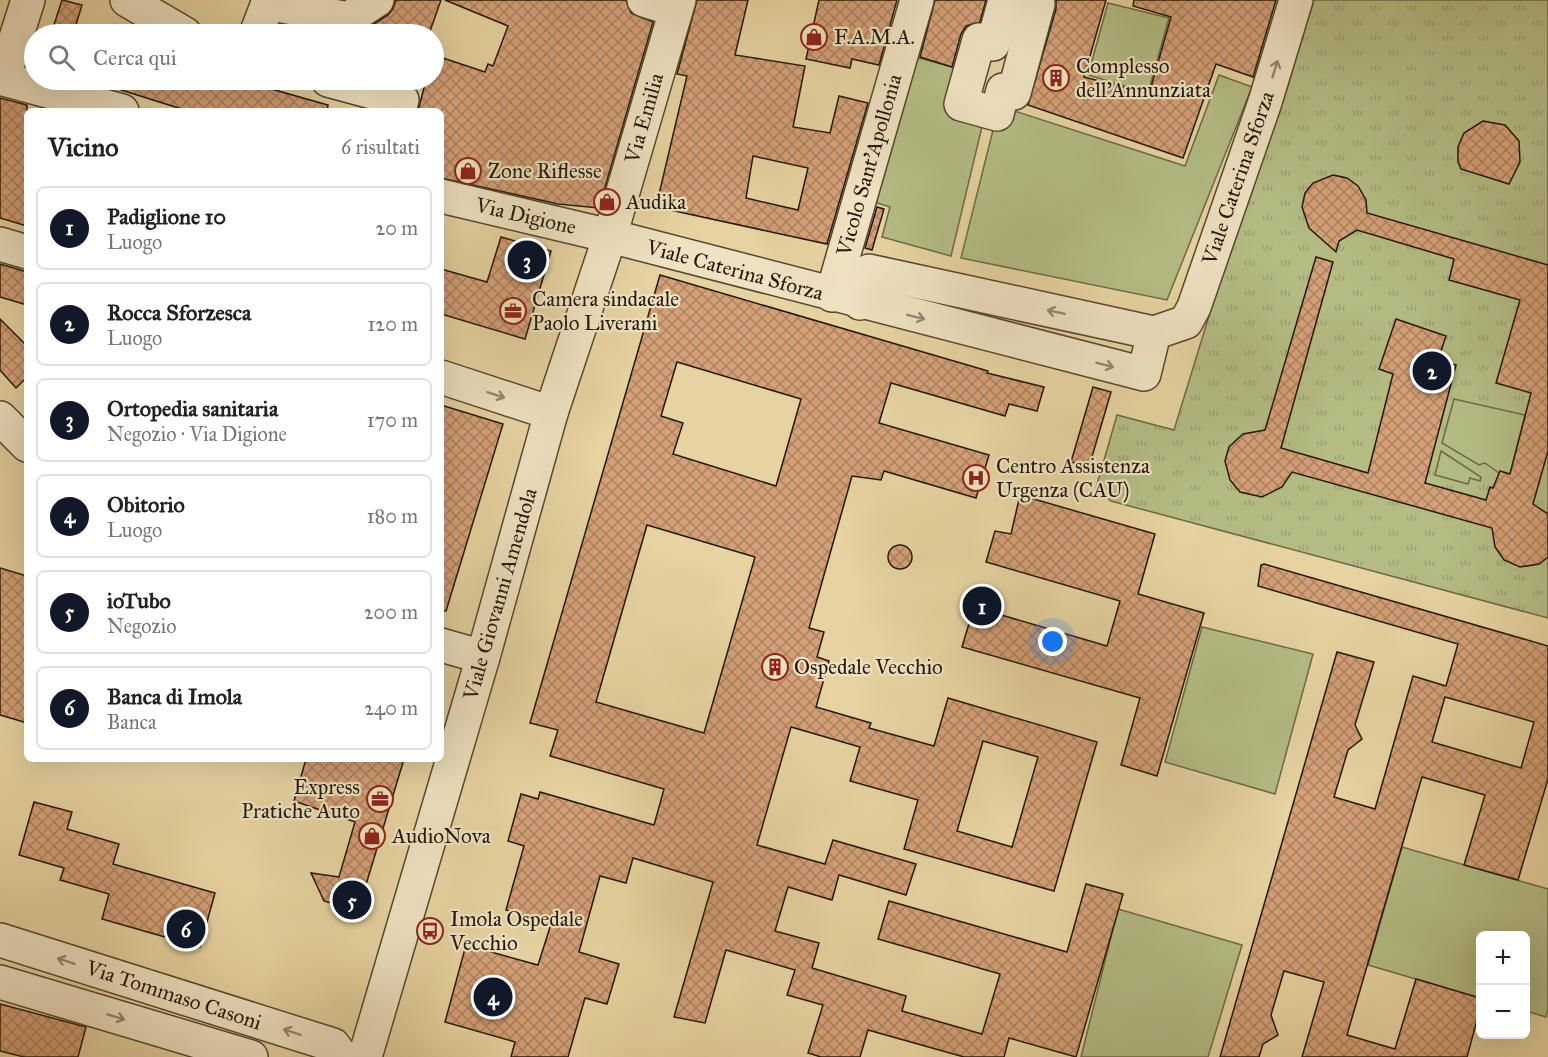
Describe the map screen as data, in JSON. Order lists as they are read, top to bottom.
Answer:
{
  "streets": {
    "street": [
      "Via Emilia",
      "Vicolo Sant'Apollonia",
      "Viale Caterina Sforza",
      "Via Digione",
      "Viale Giovanni Amendola",
      "Via Tommaso Casoni"
    ]
  },
  "crossings": [
    ["Via Emilia", "Viale Caterina Sforza"],
    ["Via Emilia", "Via Digione"],
    ["Via Emilia", "Viale Giovanni Amendola"],
    ["Vicolo Sant'Apollonia", "Viale Caterina Sforza"],
    ["Viale Caterina Sforza", "Via Digione"],
    ["Viale Caterina Sforza", "Viale Giovanni Amendola"],
    ["Via Digione", "Viale Giovanni Amendola"]
  ],
  "places": {
    "shop": [
      "F.A.M.A.",
      "Zone Riflesse",
      "Audika",
      "AudioNova"
    ],
    "building": ["Complesso dell'Annunziata", "Ospedale Vecchio"],
    "office": ["Camera sindacale Paolo Liverani", "Express Pratiche Auto"],
    "hospital": ["Centro Assistenza Urgenza (CAU)"],
    "bus stop": ["Imola Ospedale Vecchio"]
  },
  "page": {
    "search": "Cerca qui",
    "heading": ["Vicino", "6 risultati"],
    "list": [
      {
        "mark": "1",
        "name": "Padiglione 10",
        "note": "Luogo",
        "value": "20 m"
      },
      {
        "mark": "2",
        "name": "Rocca Sforzesca",
        "note": "Luogo",
        "value": "120 m"
      },
      {
        "mark": "3",
        "name": "Ortopedia sanitaria",
        "note": "Negozio · Via Digione",
        "value": "170 m"
      },
      {
        "mark": "4",
        "name": "Obitorio",
        "note": "Luogo",
        "value": "180 m"
      },
      {
        "mark": "5",
        "name": "ioTubo",
        "note": "Negozio",
        "value": "200 m"
      },
      {
        "mark": "6",
        "name": "Banca di Imola",
        "note": "Banca",
        "value": "240 m"
      }
    ],
    "pins": [
      "3",
      "2",
      "1",
      "5",
      "6",
      "4"
    ],
    "map_buttons": ["+", "−"]
  }
}
